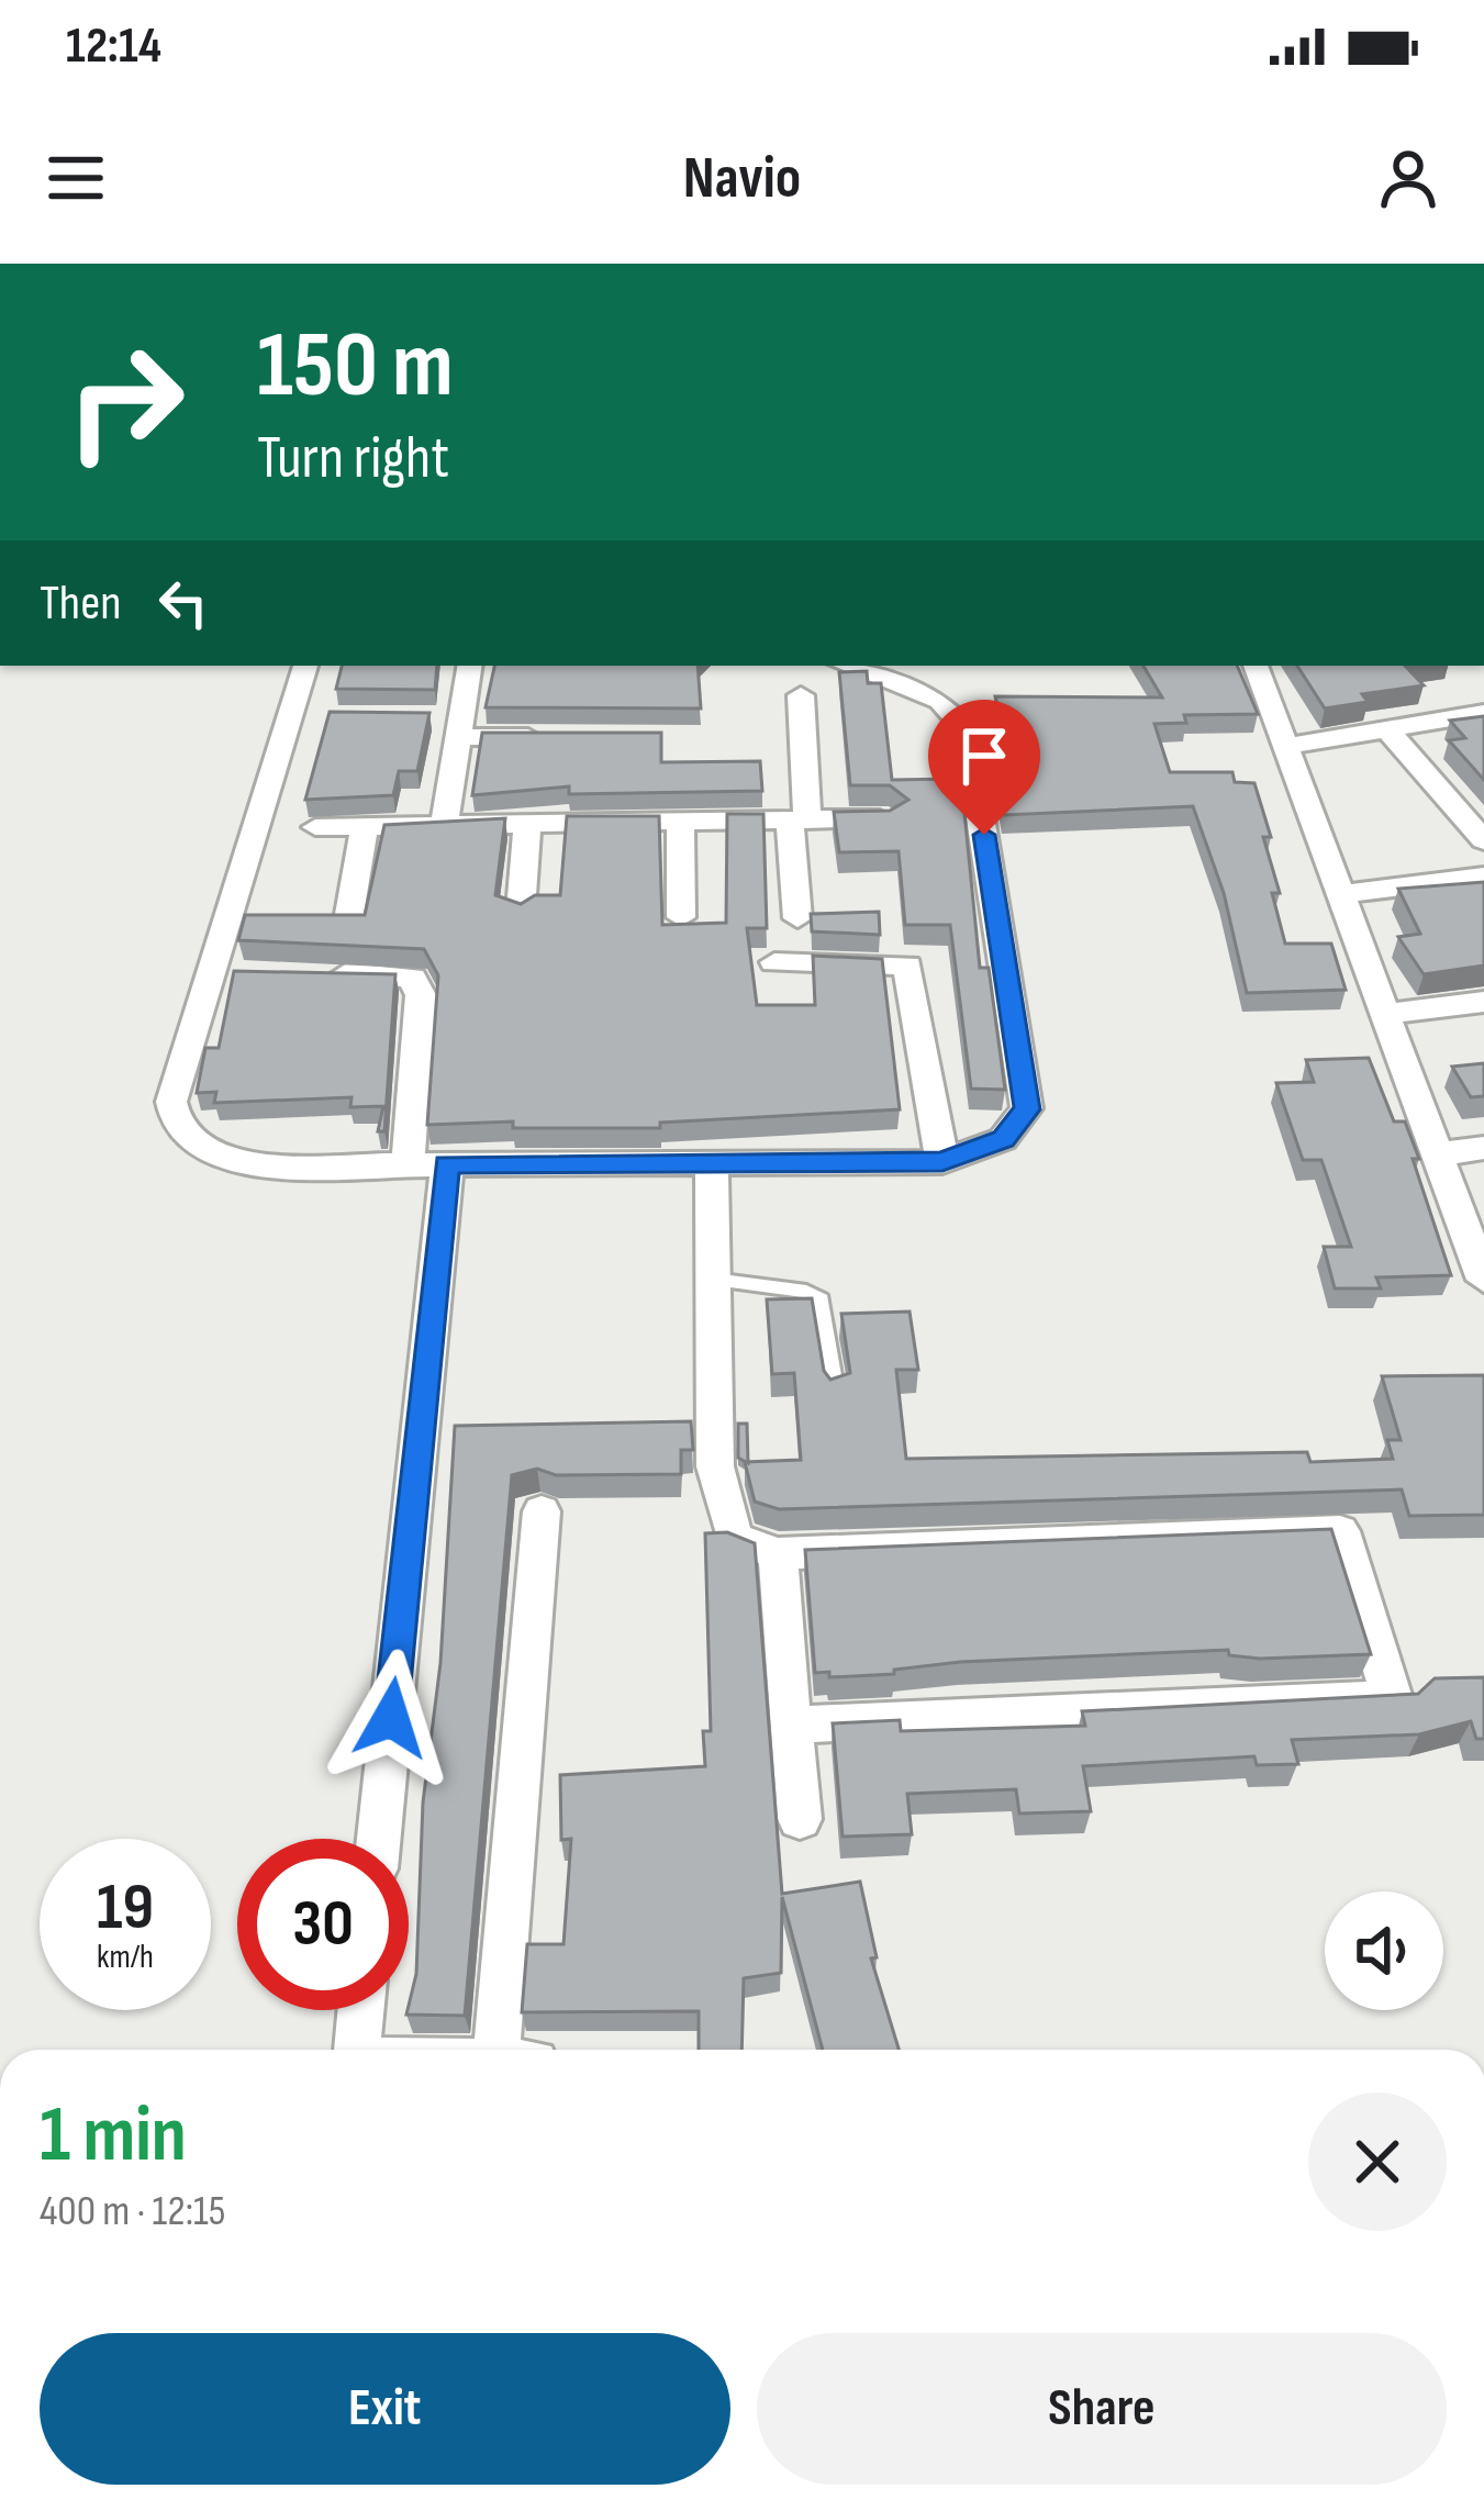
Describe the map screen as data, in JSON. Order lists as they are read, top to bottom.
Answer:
{
  "page": {
    "status": "12:14",
    "header": "Navio",
    "turn": ["150 m", "Turn right"],
    "then": "Then",
    "speed": "19 km/h",
    "limit": "30",
    "heading": ["1 min", "400 m · 12:15"],
    "buttons": ["Exit", "Share"]
  }
}
